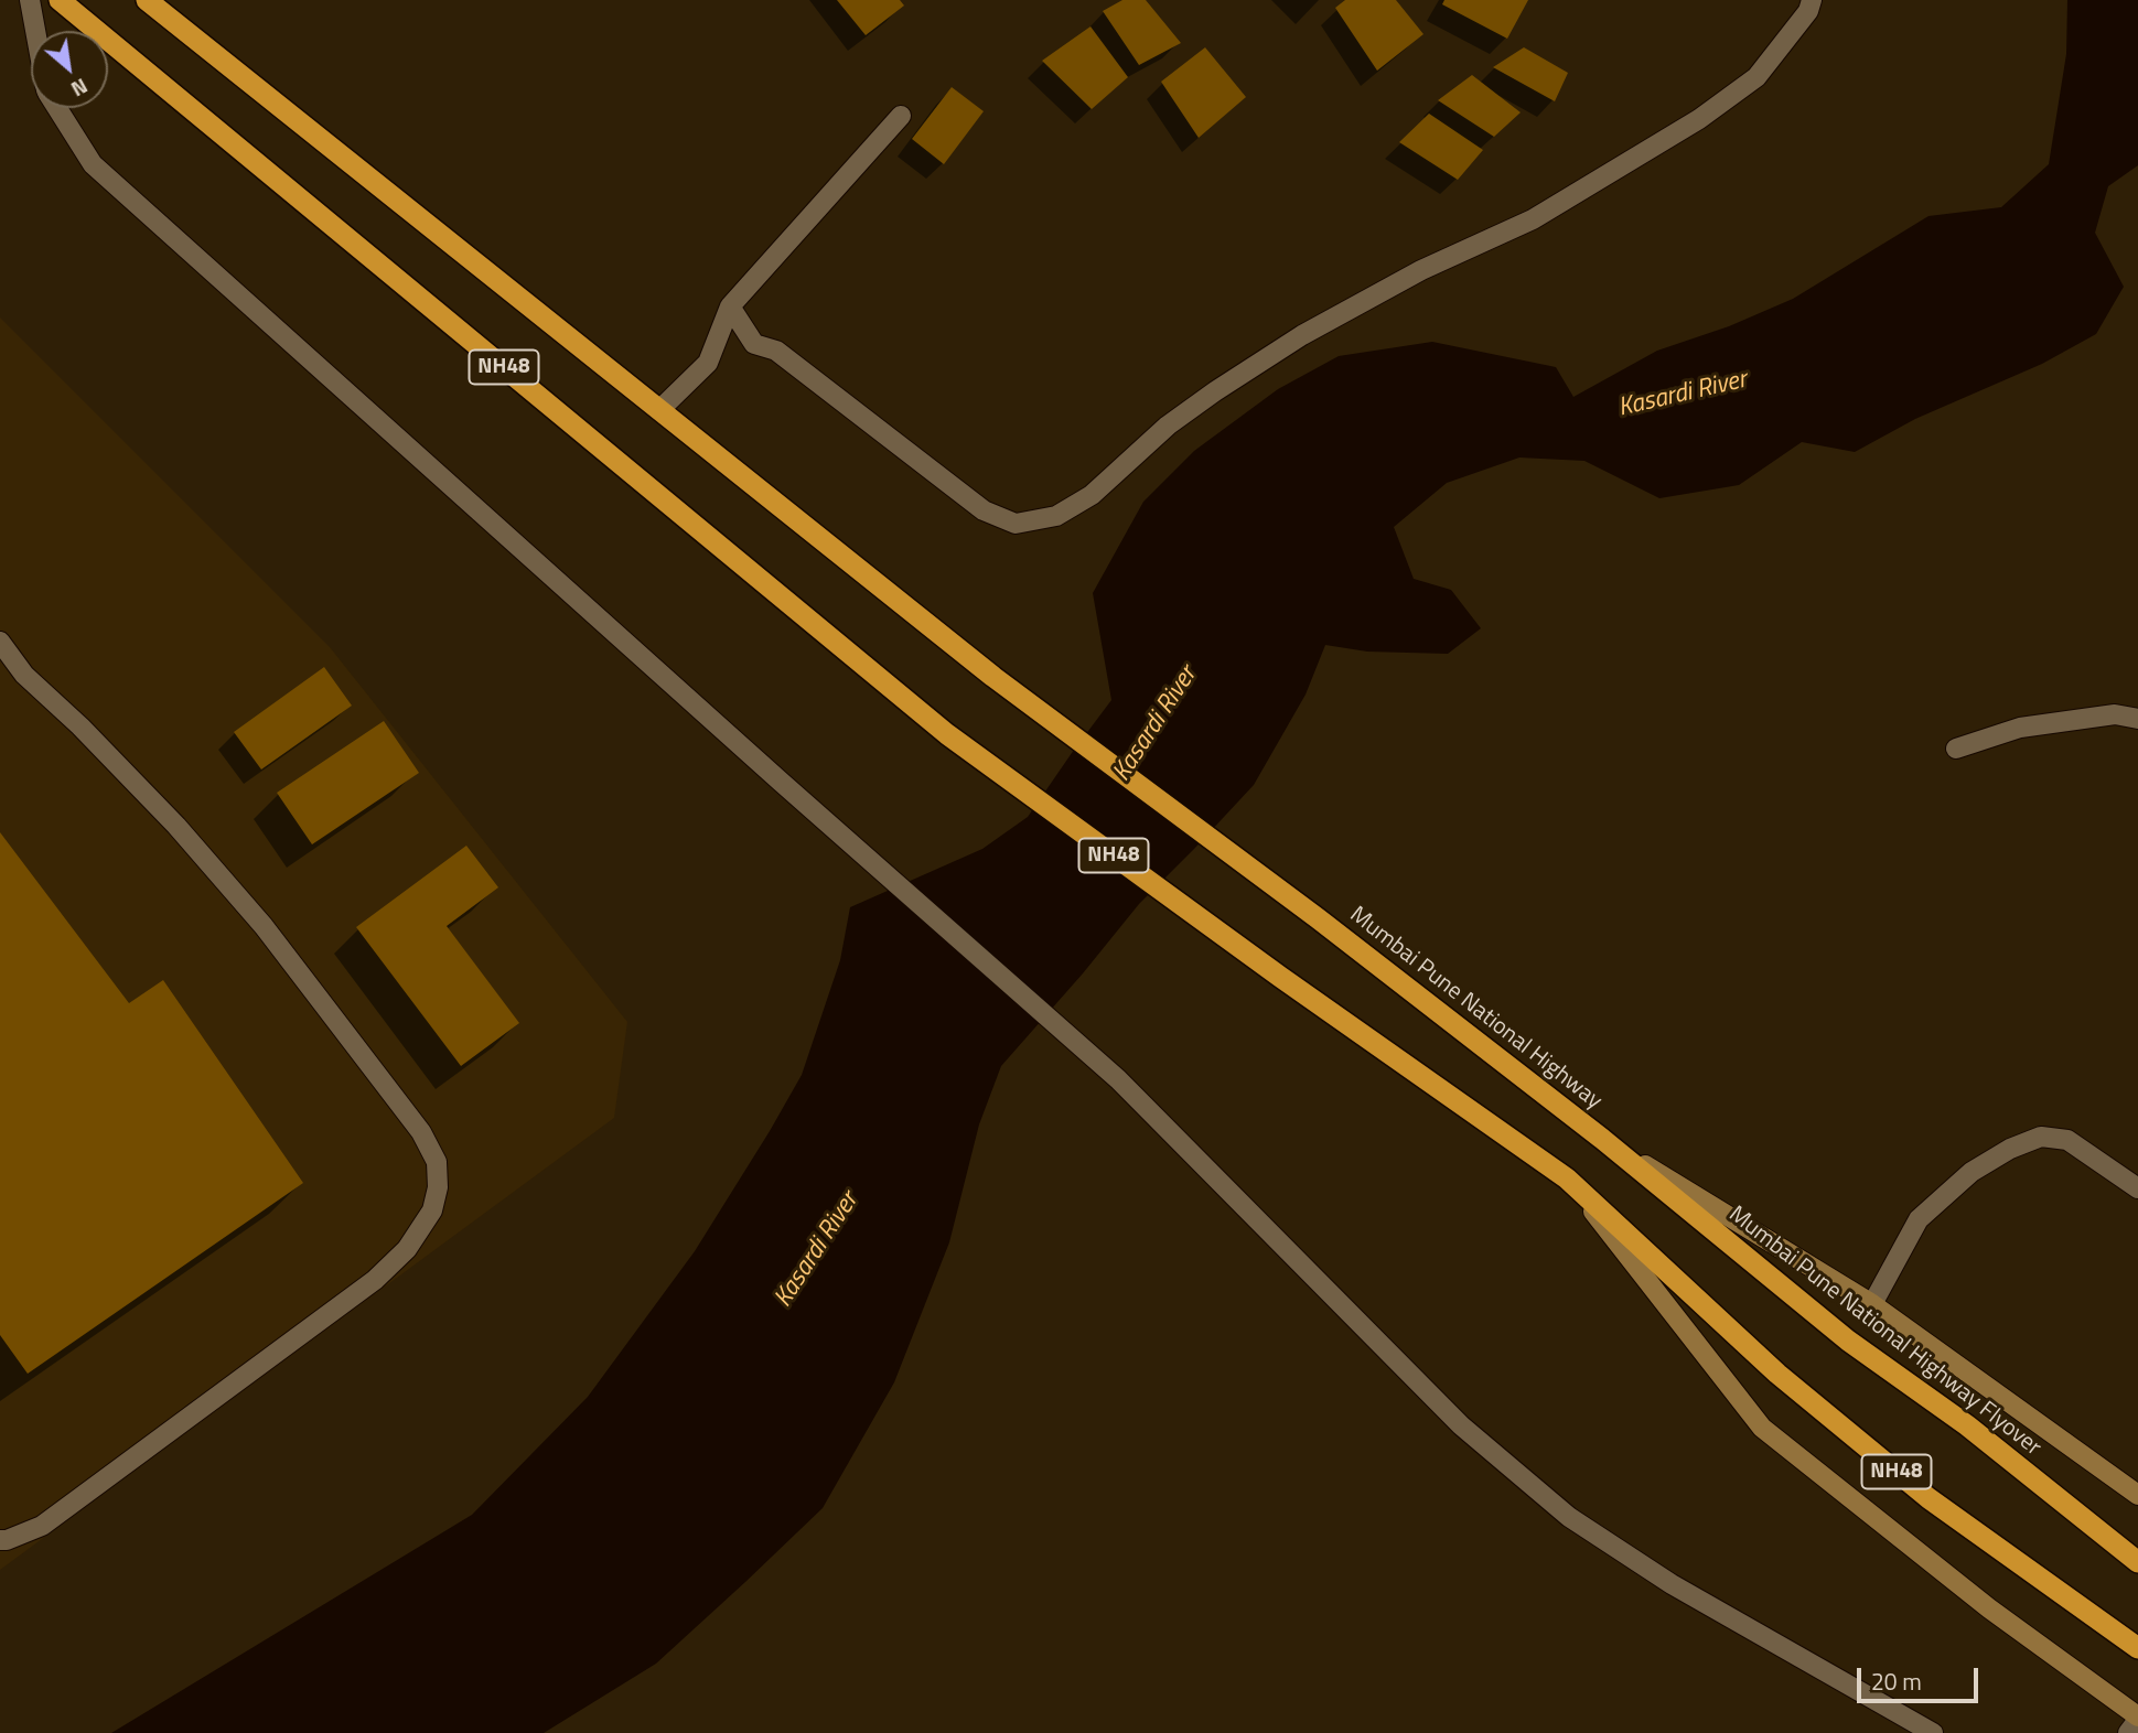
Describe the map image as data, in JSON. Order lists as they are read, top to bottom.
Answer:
{
  "streets": {
    "highway": ["NH48", "Mumbai Pune National Highway", "Mumbai Pune National Highway Flyover"]
  },
  "crossings": [
    ["NH48", "Mumbai Pune National Highway"],
    ["Mumbai Pune National Highway", "Mumbai Pune National Highway Flyover"]
  ],
  "water": ["Kasardi River"],
  "scale_bar": "20 m",
  "north": "bottom right"
}
